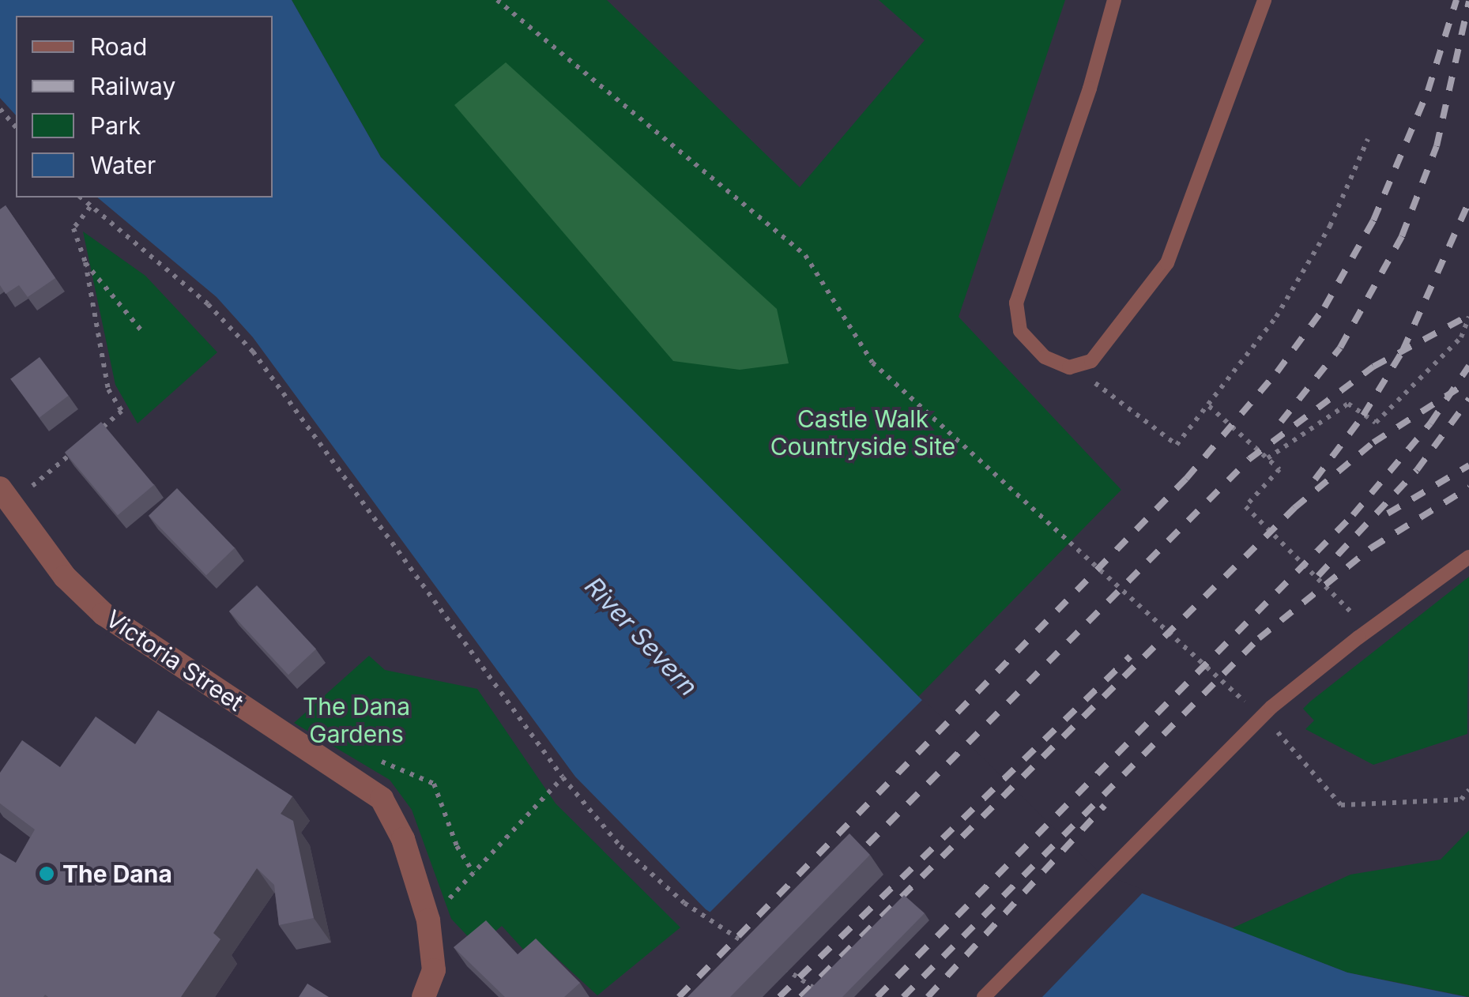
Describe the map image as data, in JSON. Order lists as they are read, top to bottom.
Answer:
{
  "streets": {
    "street": ["Victoria Street"]
  },
  "water": ["River Severn"],
  "parks": ["Castle Walk Countryside Site", "The Dana Gardens"],
  "places": ["The Dana"],
  "legend": [
    "Road",
    "Railway",
    "Park",
    "Water"
  ]
}
